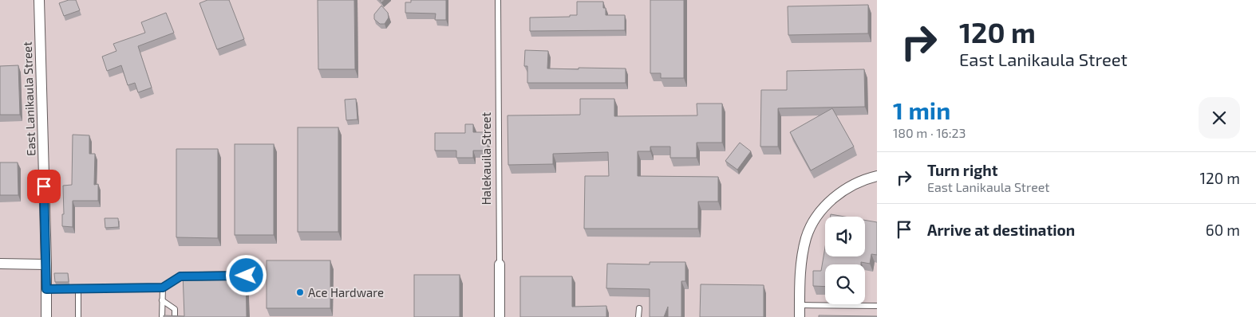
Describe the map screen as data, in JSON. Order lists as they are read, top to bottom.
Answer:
{
  "streets": {
    "street": ["East Lanikaula Street", "Halekauila Street"]
  },
  "places": ["Ace Hardware"],
  "page": {
    "turn": ["120 m", "East Lanikaula Street"],
    "heading": ["1 min", "180 m · 16:23"],
    "list": [
      {
        "name": "Turn right",
        "note": "East Lanikaula Street",
        "value": "120 m"
      },
      {
        "name": "Arrive at destination",
        "value": "60 m"
      }
    ]
  }
}
